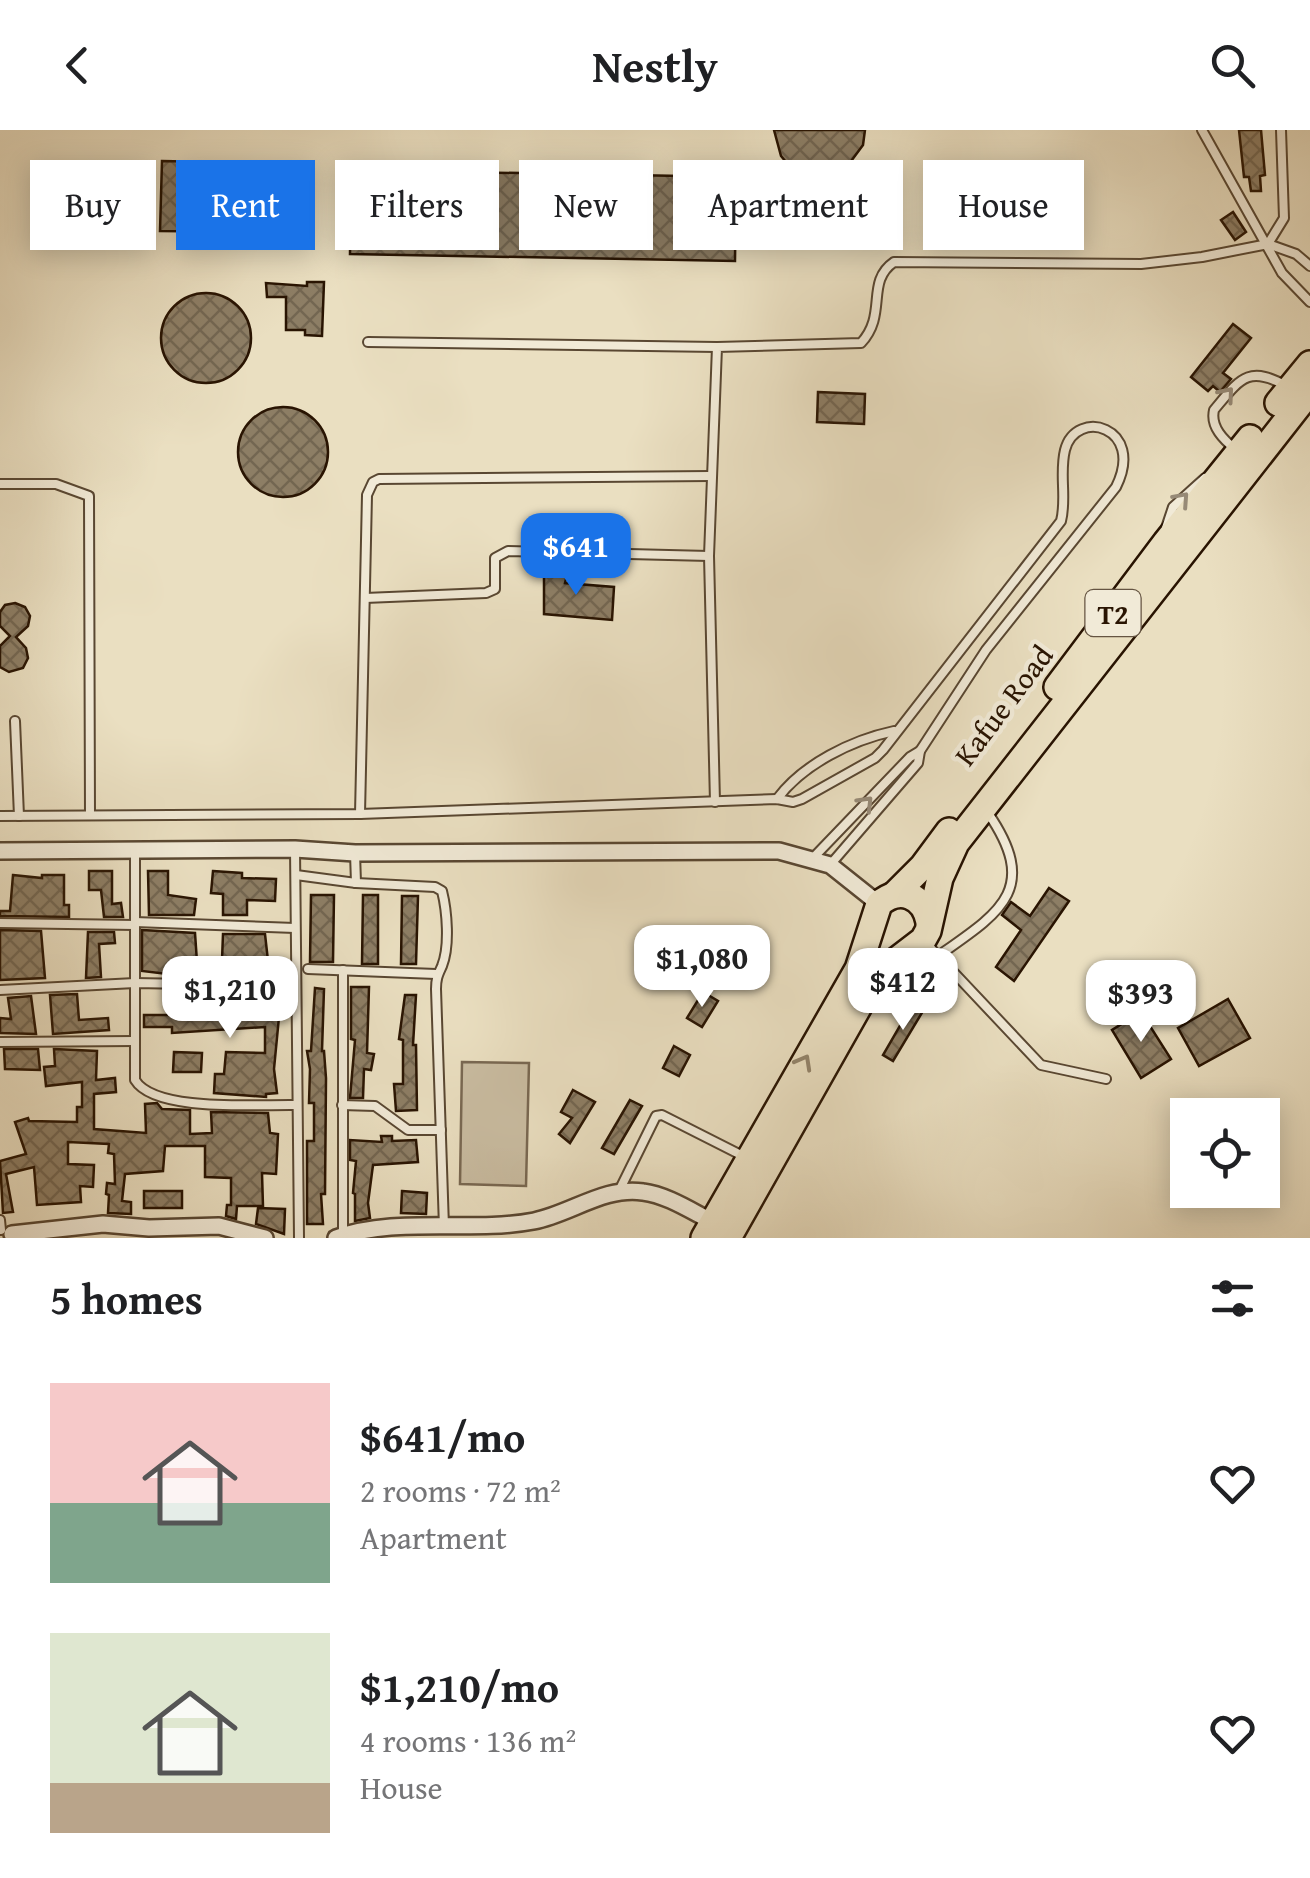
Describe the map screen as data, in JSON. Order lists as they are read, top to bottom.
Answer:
{
  "streets": {
    "highway": ["T2", "Kafue Road"]
  },
  "page": {
    "header": "Nestly",
    "chip": [
      "Buy",
      "Rent",
      "Filters",
      "New",
      "Apartment",
      "House"
    ],
    "price": [
      "$641",
      "$1,080",
      "$412",
      "$1,210",
      "$393"
    ],
    "heading": "5 homes",
    "list": [
      {
        "name": "$641/mo",
        "note": "2 rooms · 72 m² · Apartment"
      },
      {
        "name": "$1,210/mo",
        "note": "4 rooms · 136 m² · House"
      }
    ]
  }
}
